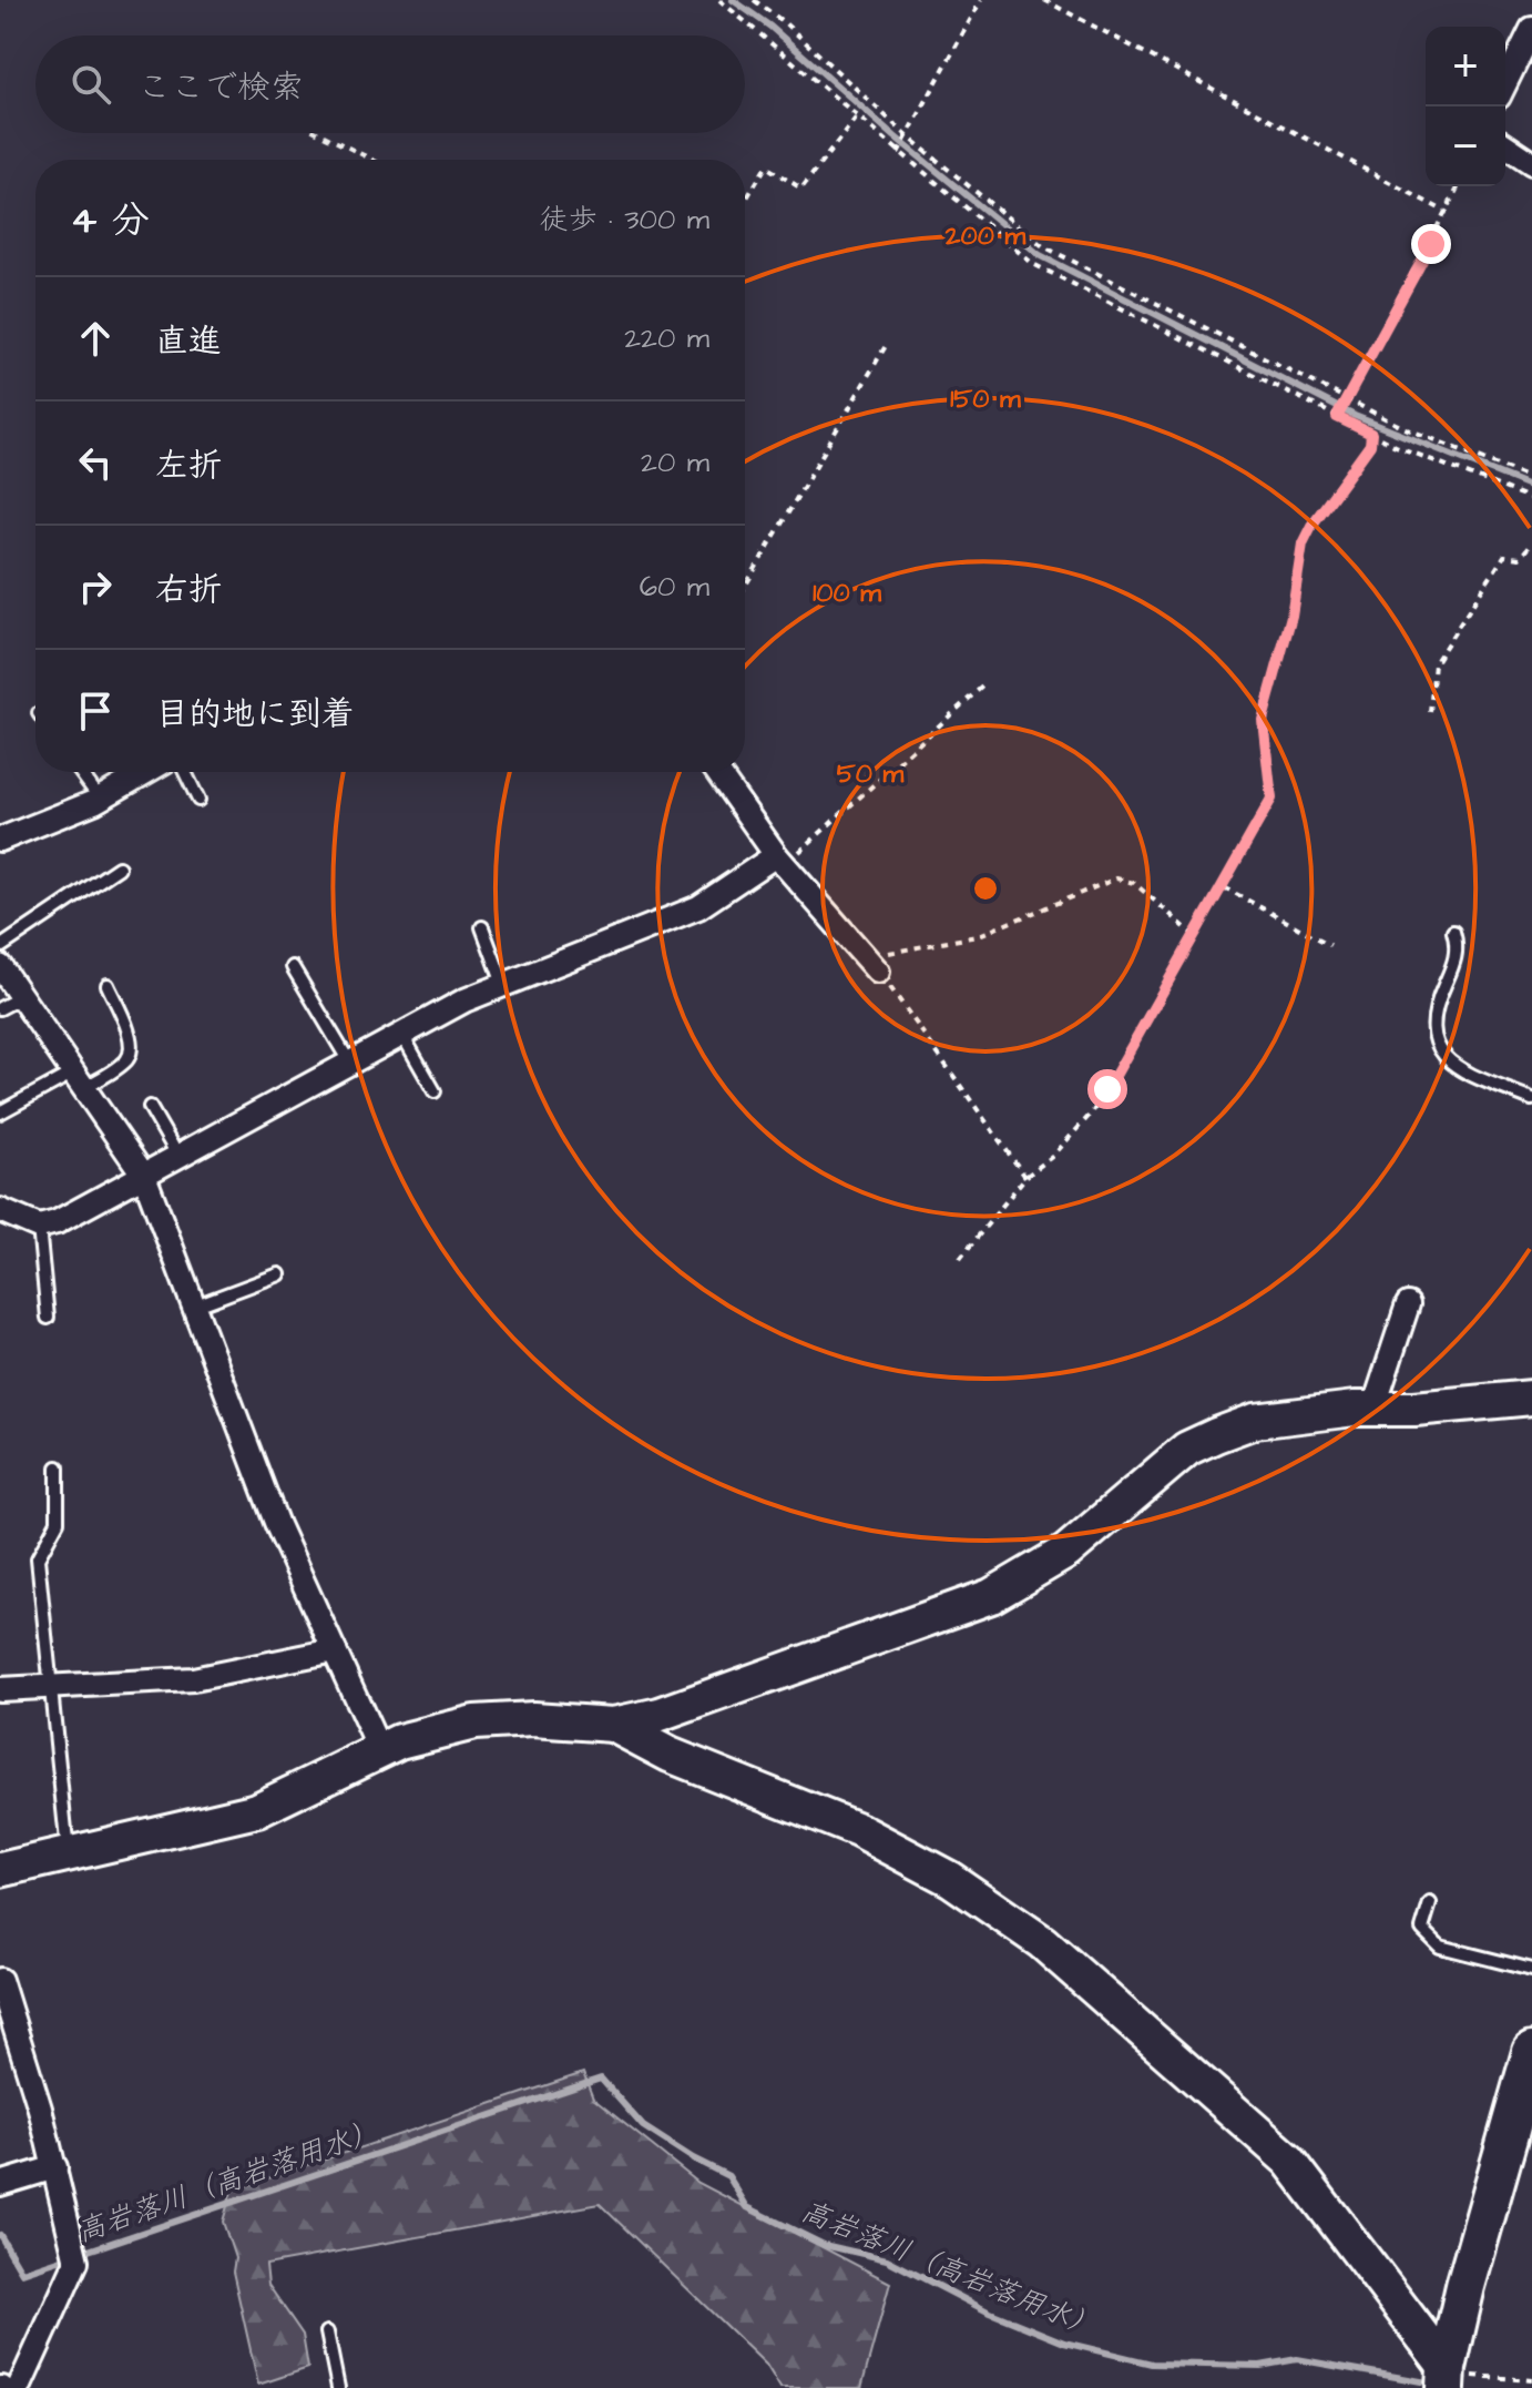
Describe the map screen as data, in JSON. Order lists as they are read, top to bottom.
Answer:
{
  "water": ["高岩落川（高岩落用水）"],
  "page": {
    "map_buttons": ["+", "−"],
    "search": "ここで検索",
    "heading": ["4 分", "徒歩 · 300 m"],
    "list": [
      ["直進", "220 m"],
      ["左折", "20 m"],
      ["右折", "60 m"],
      "目的地に到着"
    ]
  },
  "rings": [
    "200 m",
    "150 m",
    "100 m",
    "50 m"
  ]
}
